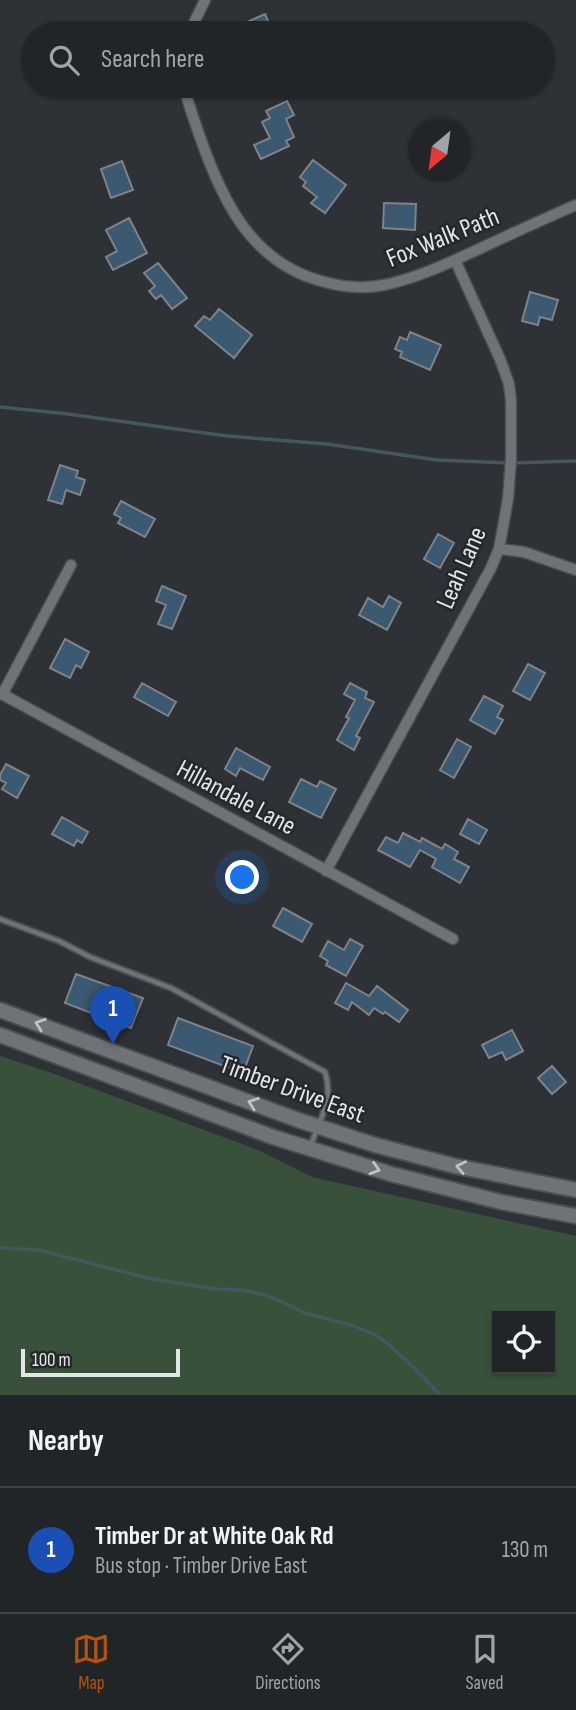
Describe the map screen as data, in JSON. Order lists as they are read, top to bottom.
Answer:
{
  "streets": {
    "main road": ["Timber Drive East"],
    "street": ["Fox Walk Path", "Leah Lane", "Hillandale Lane"]
  },
  "crossings": [
    ["Fox Walk Path", "Leah Lane"],
    ["Leah Lane", "Hillandale Lane"]
  ],
  "scale_bar": "100 m",
  "north": "bottom left",
  "page": {
    "search": "Search here",
    "pins": "1",
    "scale": "100 m",
    "heading": "Nearby",
    "list": [
      {
        "mark": "1",
        "name": "Timber Dr at White Oak Rd",
        "note": "Bus stop · Timber Drive East",
        "value": "130 m"
      }
    ],
    "nav": ["Map", "Directions", "Saved"]
  }
}
